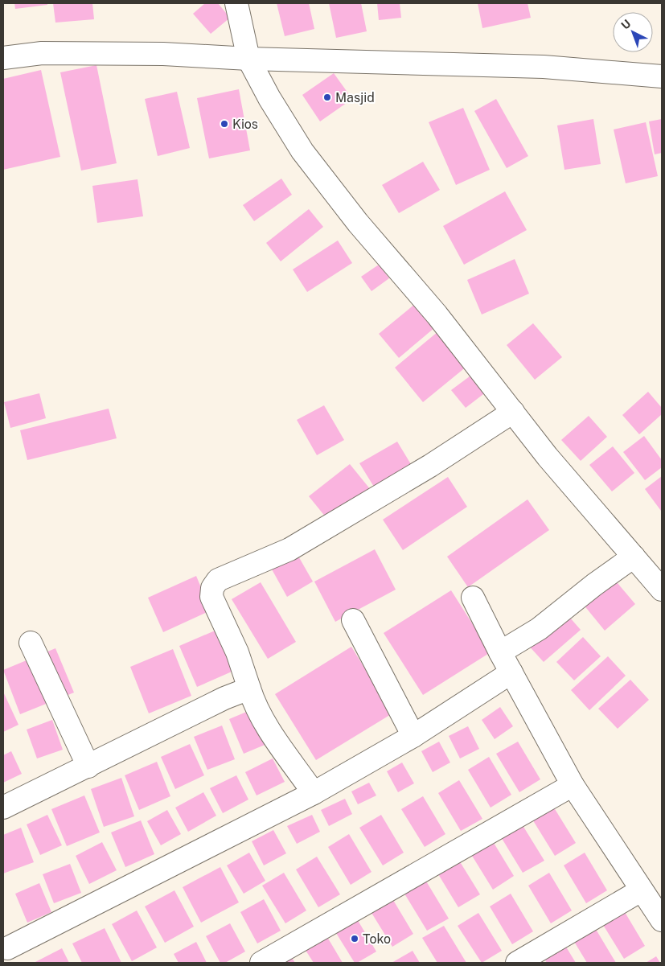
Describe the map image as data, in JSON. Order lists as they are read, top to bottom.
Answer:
{
  "places": ["Masjid", "Kios", "Toko"],
  "north": "top left"
}
